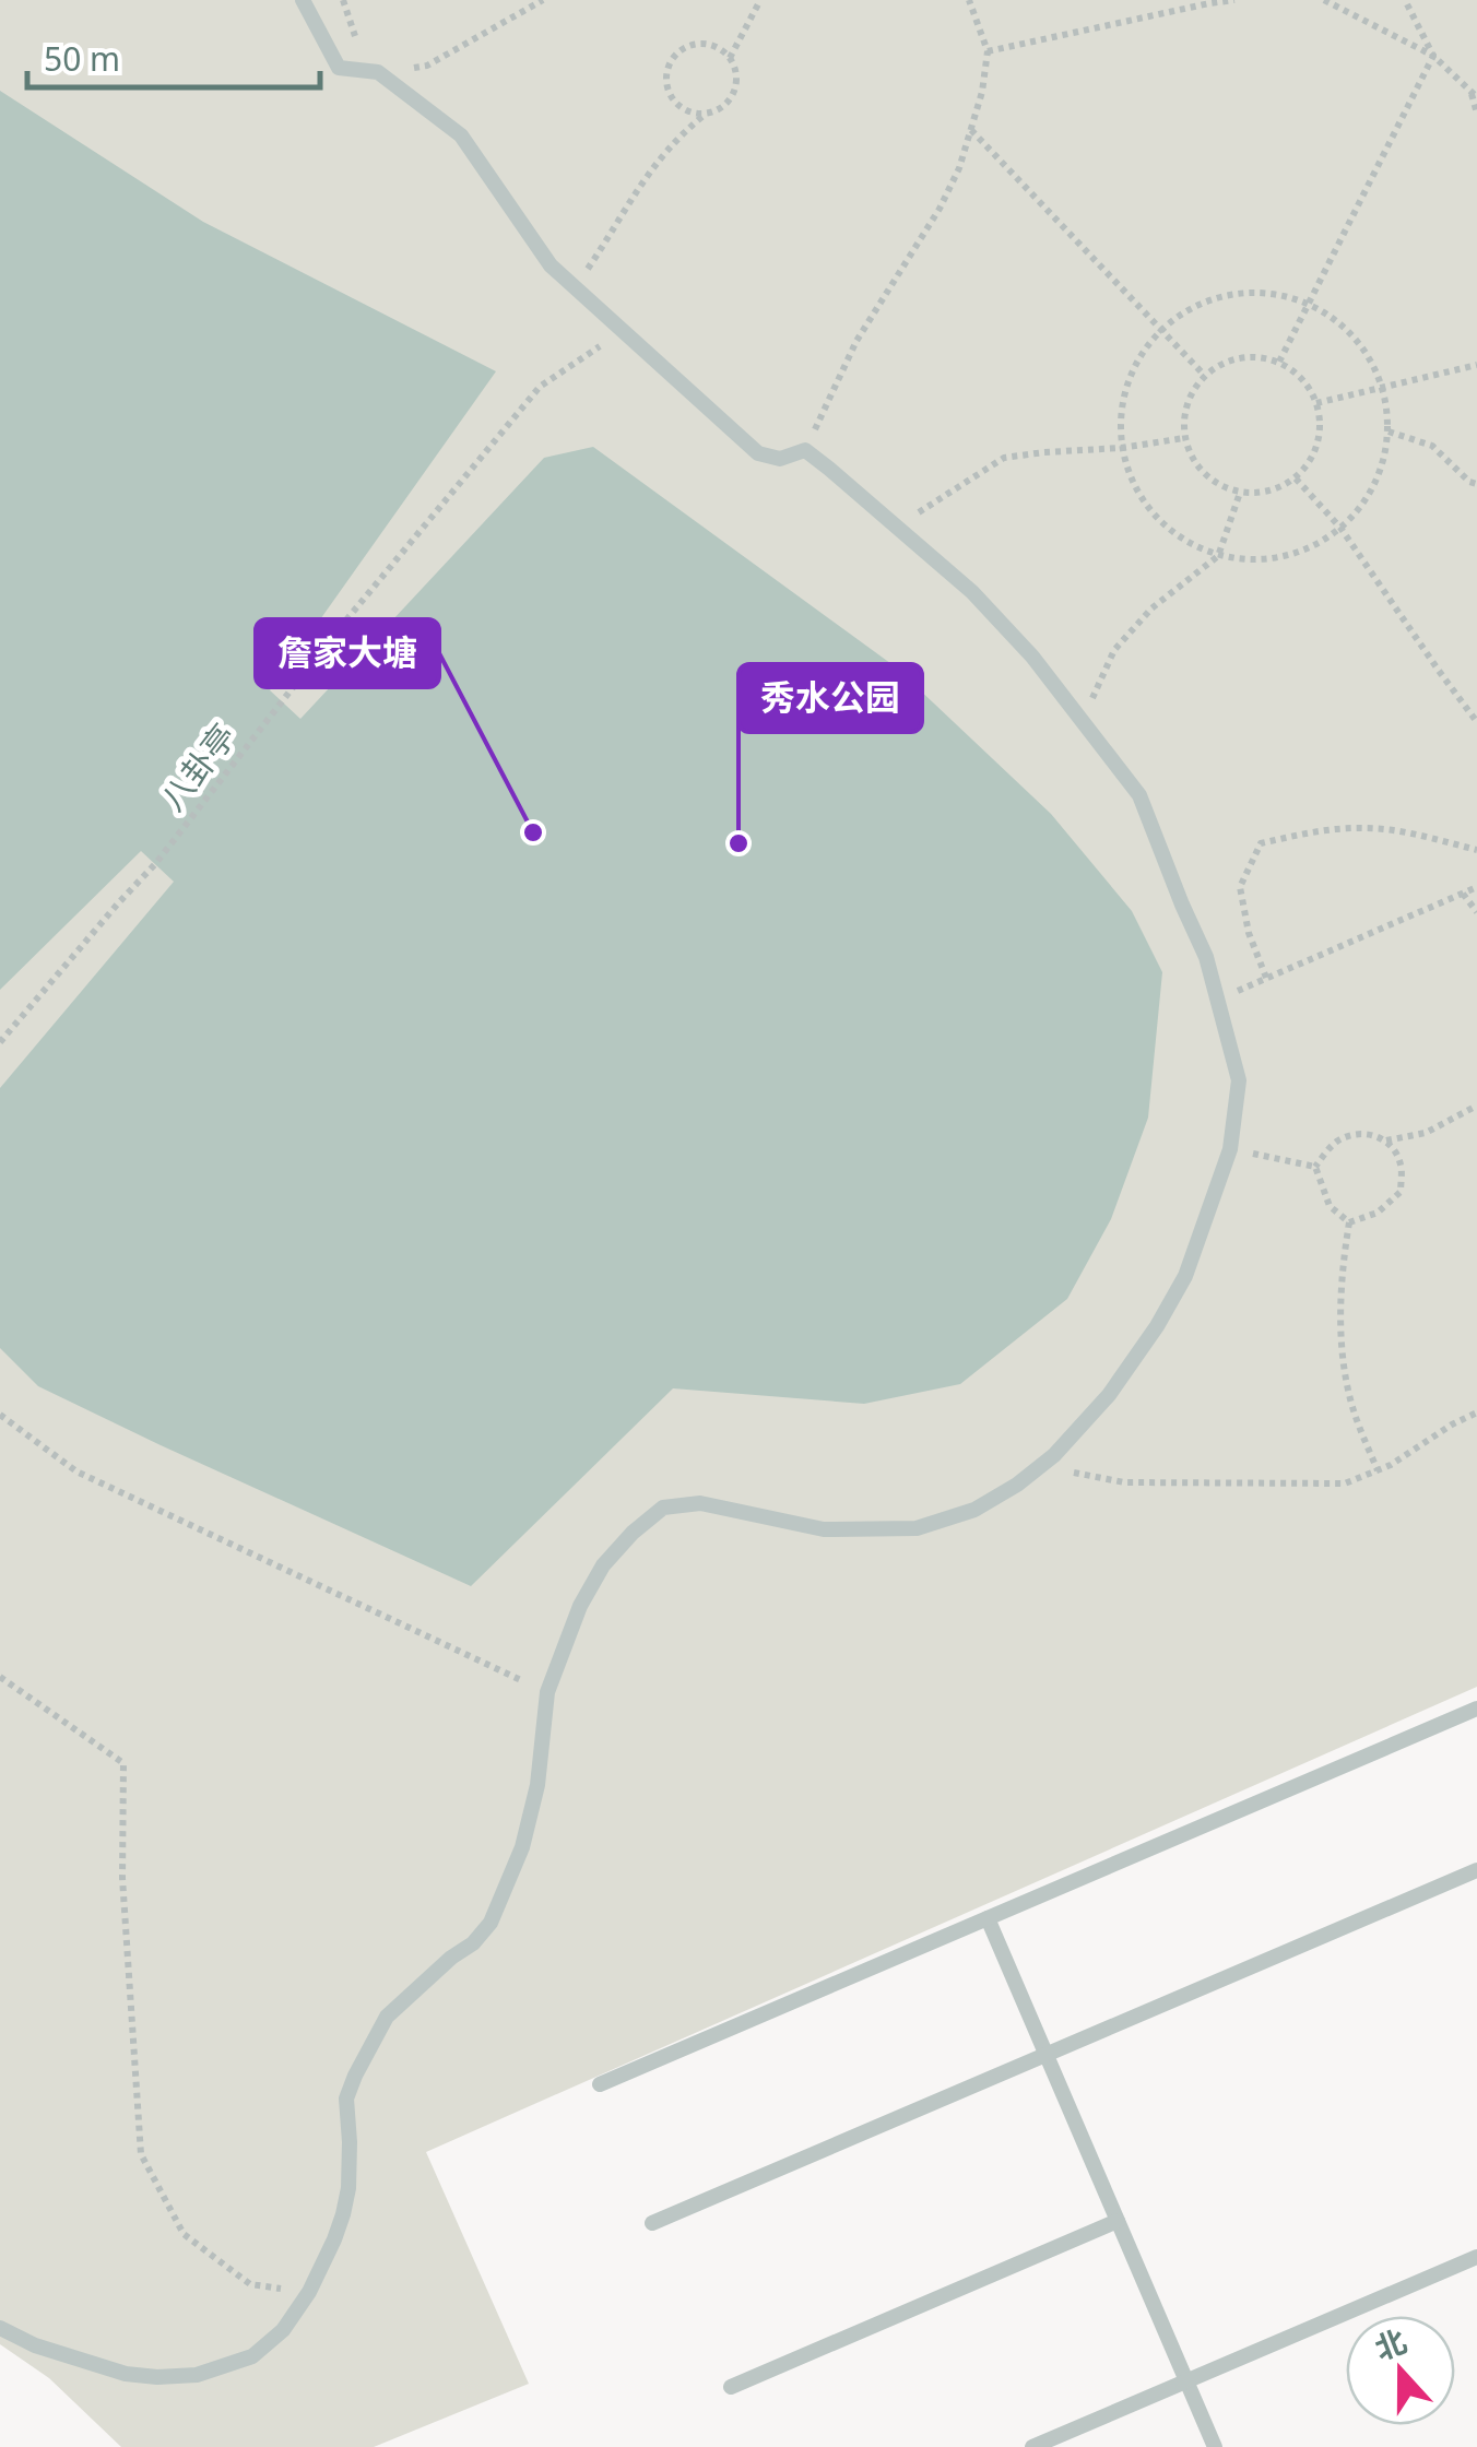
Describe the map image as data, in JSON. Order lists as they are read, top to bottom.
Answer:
{
  "streets": {
    "path": ["八卦亭"]
  },
  "places": ["詹家大塘", "秀水公园"],
  "scale_bar": "50 m",
  "north": "top"
}
